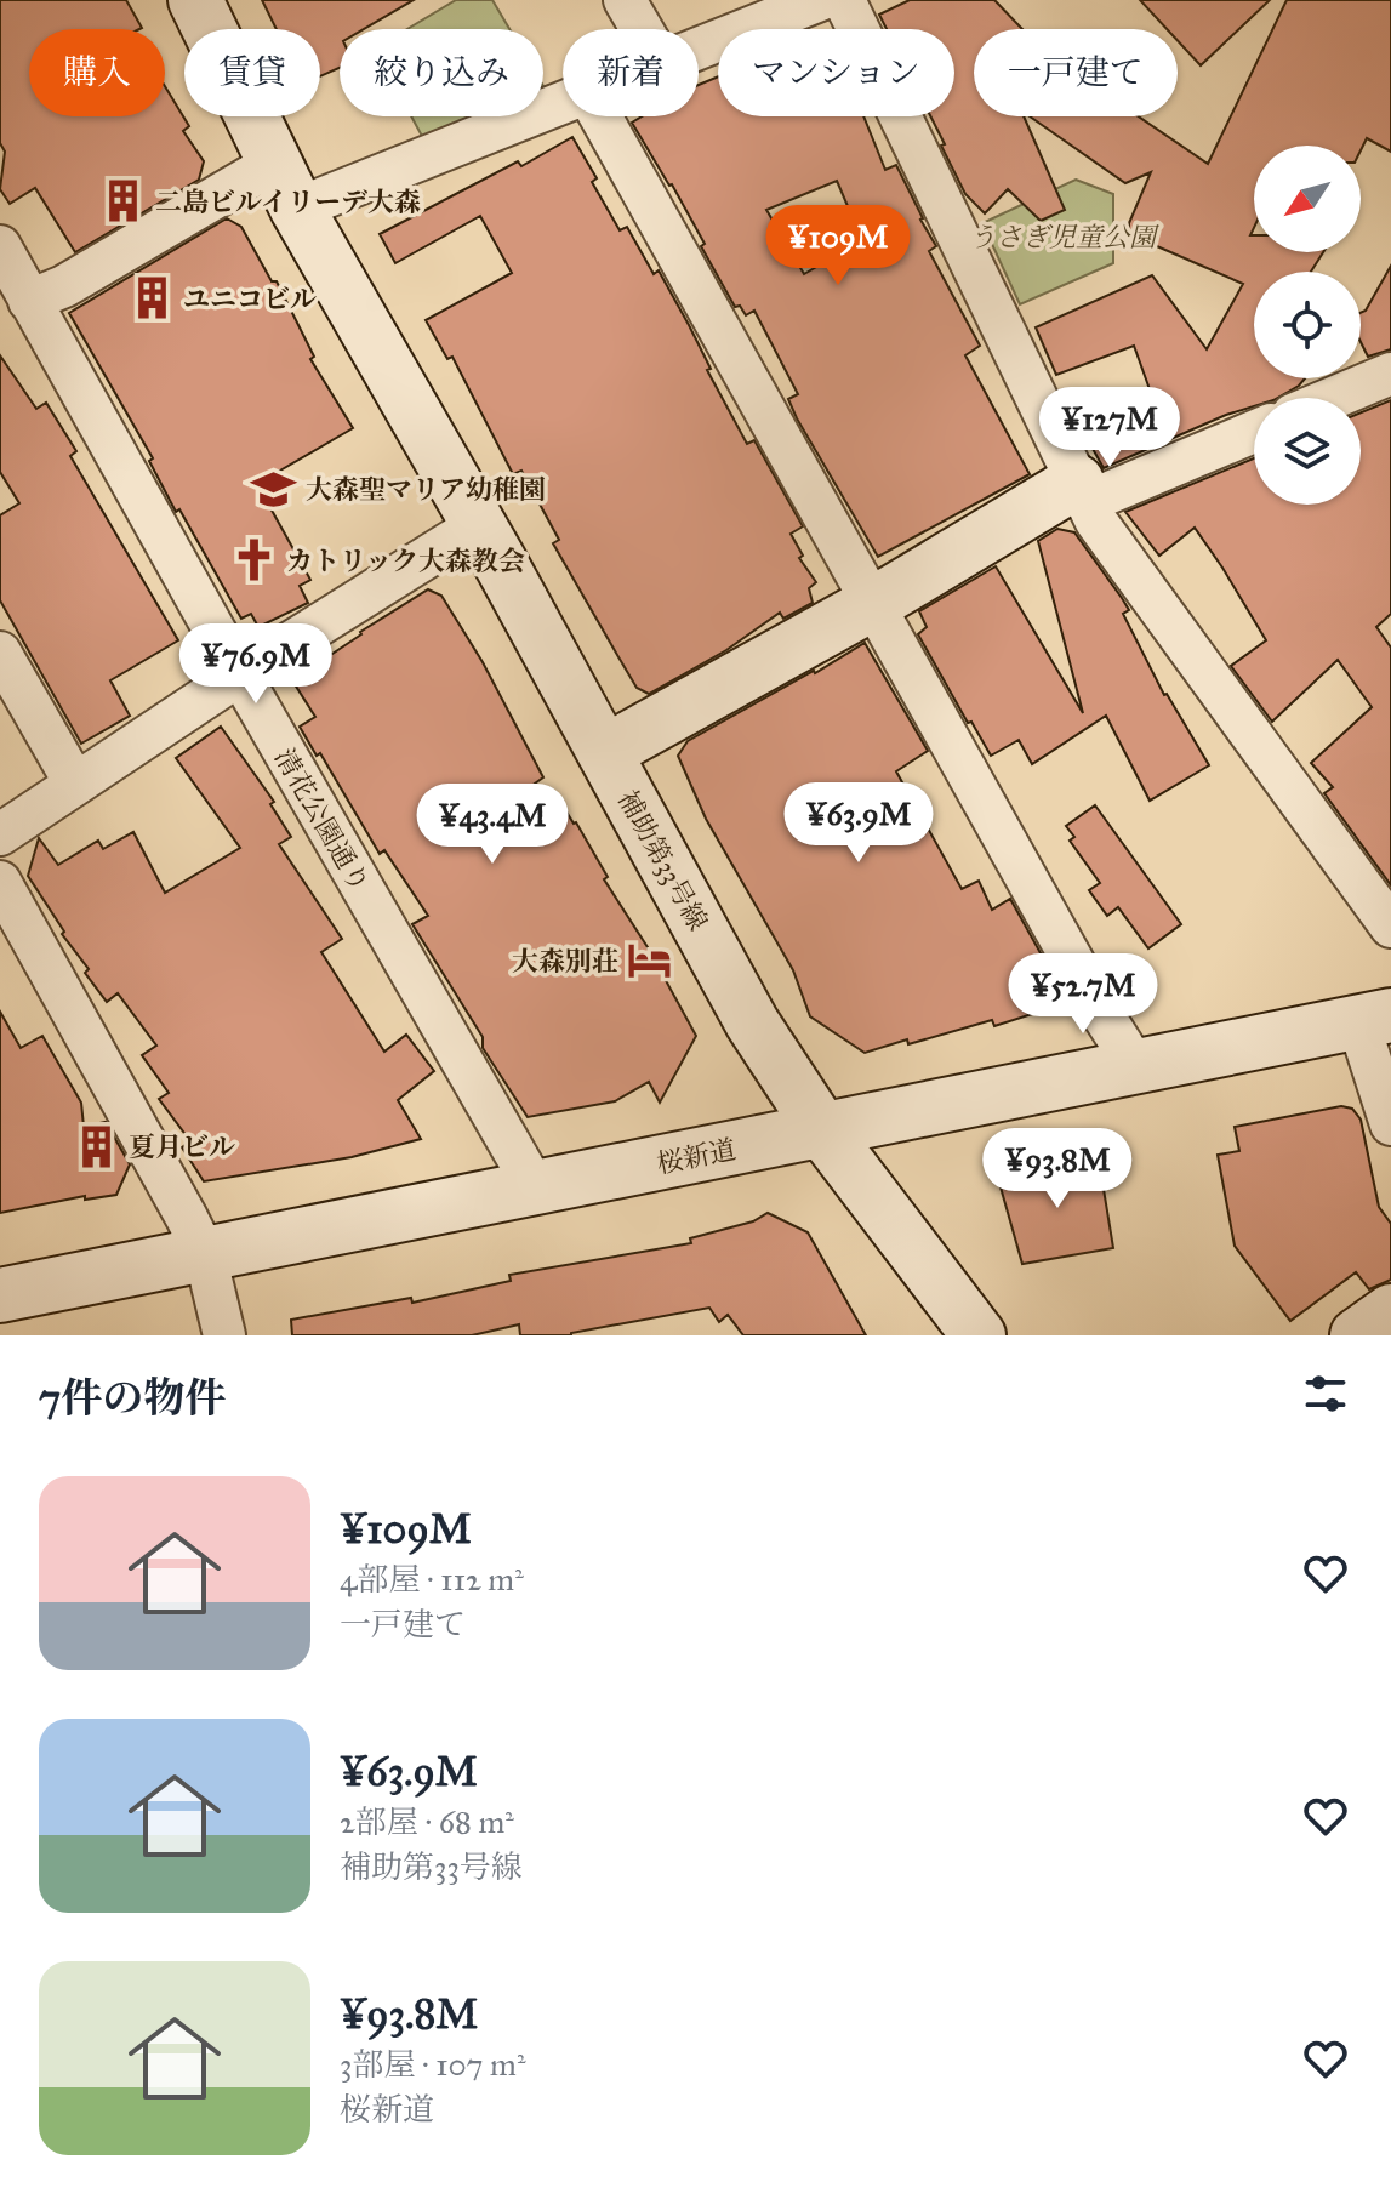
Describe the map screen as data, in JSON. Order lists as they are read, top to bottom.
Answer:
{
  "streets": {
    "street": ["清花公園通り", "補助第33号線", "桜新道"]
  },
  "crossings": [
    ["清花公園通り", "桜新道"],
    ["補助第33号線", "桜新道"]
  ],
  "parks": ["うさぎ児童公園"],
  "places": {
    "building": ["二島ビルイリーデ大森", "ユニコビル", "夏月ビル"],
    "school or university": ["大森聖マリア幼稚園"],
    "church": ["カトリック大森教会"],
    "hotel": ["大森別荘"]
  },
  "north": "bottom left",
  "page": {
    "chip": [
      "購入",
      "賃貸",
      "絞り込み",
      "新着",
      "マンション",
      "一戸建て"
    ],
    "price": [
      "¥109M",
      "¥127M",
      "¥76.9M",
      "¥63.9M",
      "¥43.4M",
      "¥52.7M",
      "¥93.8M"
    ],
    "heading": "7件の物件",
    "list": [
      {
        "name": "¥109M",
        "note": "4部屋 · 112 m² · 一戸建て"
      },
      {
        "name": "¥63.9M",
        "note": "2部屋 · 68 m² · 補助第33号線"
      },
      {
        "name": "¥93.8M",
        "note": "3部屋 · 107 m² · 桜新道"
      }
    ]
  }
}
